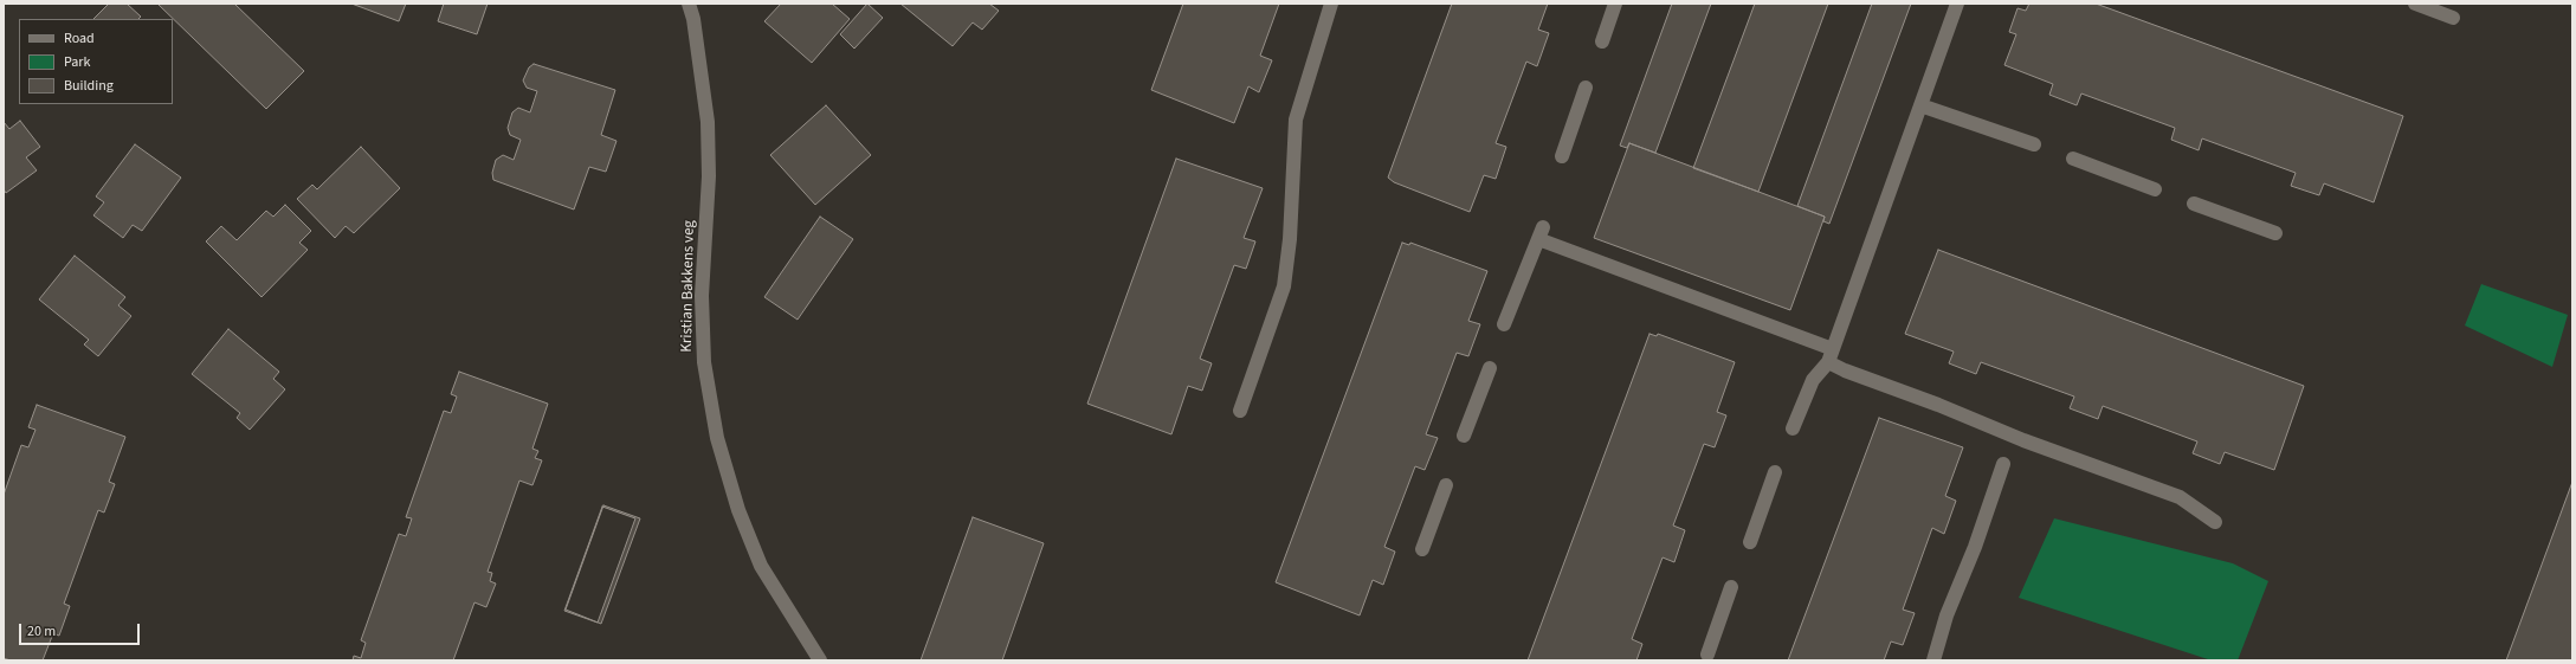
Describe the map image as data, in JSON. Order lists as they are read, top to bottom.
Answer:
{
  "streets": {
    "street": ["Kristian Bakkens veg"]
  },
  "legend": ["Road", "Park", "Building"],
  "scale_bar": "20 m"
}
